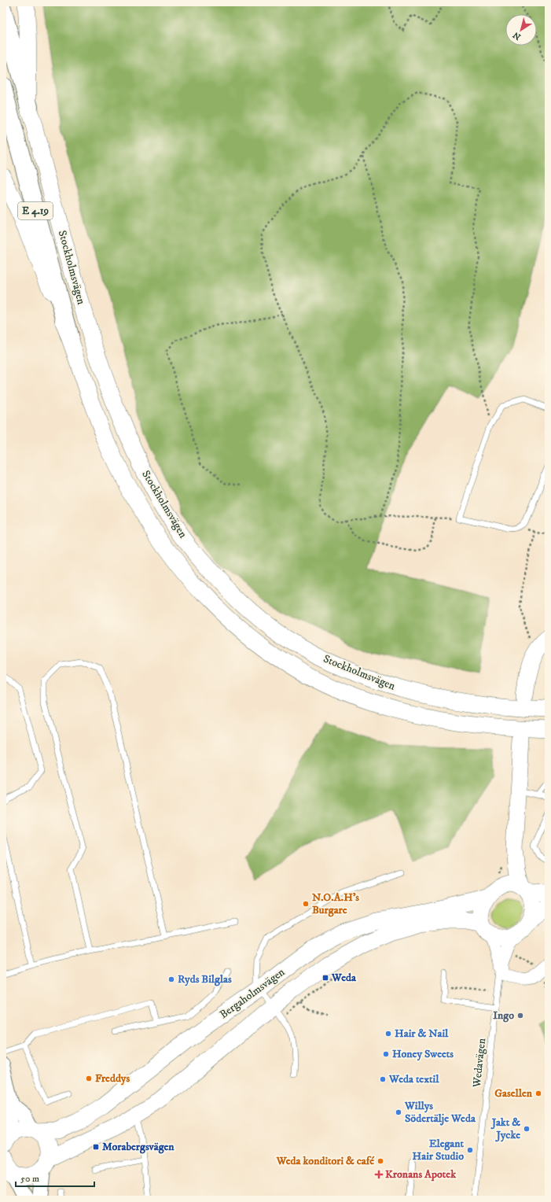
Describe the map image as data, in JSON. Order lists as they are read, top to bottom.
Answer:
{
  "streets": {
    "highway": ["E 4.19"],
    "main road": ["Stockholmsvägen", "Bergaholmsvägen"],
    "lane": ["Wedavägen"]
  },
  "crossings": [
    ["E 4.19", "Stockholmsvägen"]
  ],
  "places": {
    "other": [
      "N.O.A.H’s Burgare",
      "Ryds Bilglas",
      "Ingo",
      "Hair & Nail",
      "Honey Sweets",
      "Freddys",
      "Weda textil",
      "Gasellen",
      "Willys Södertälje Weda",
      "Jakt & Jycke",
      "Elegant Hair Studio",
      "Weda konditori & café"
    ],
    "transit": ["Weda", "Morabergsvägen"],
    "health": ["Kronans Apotek"]
  },
  "scale_bar": "50 m",
  "north": "bottom left"
}
